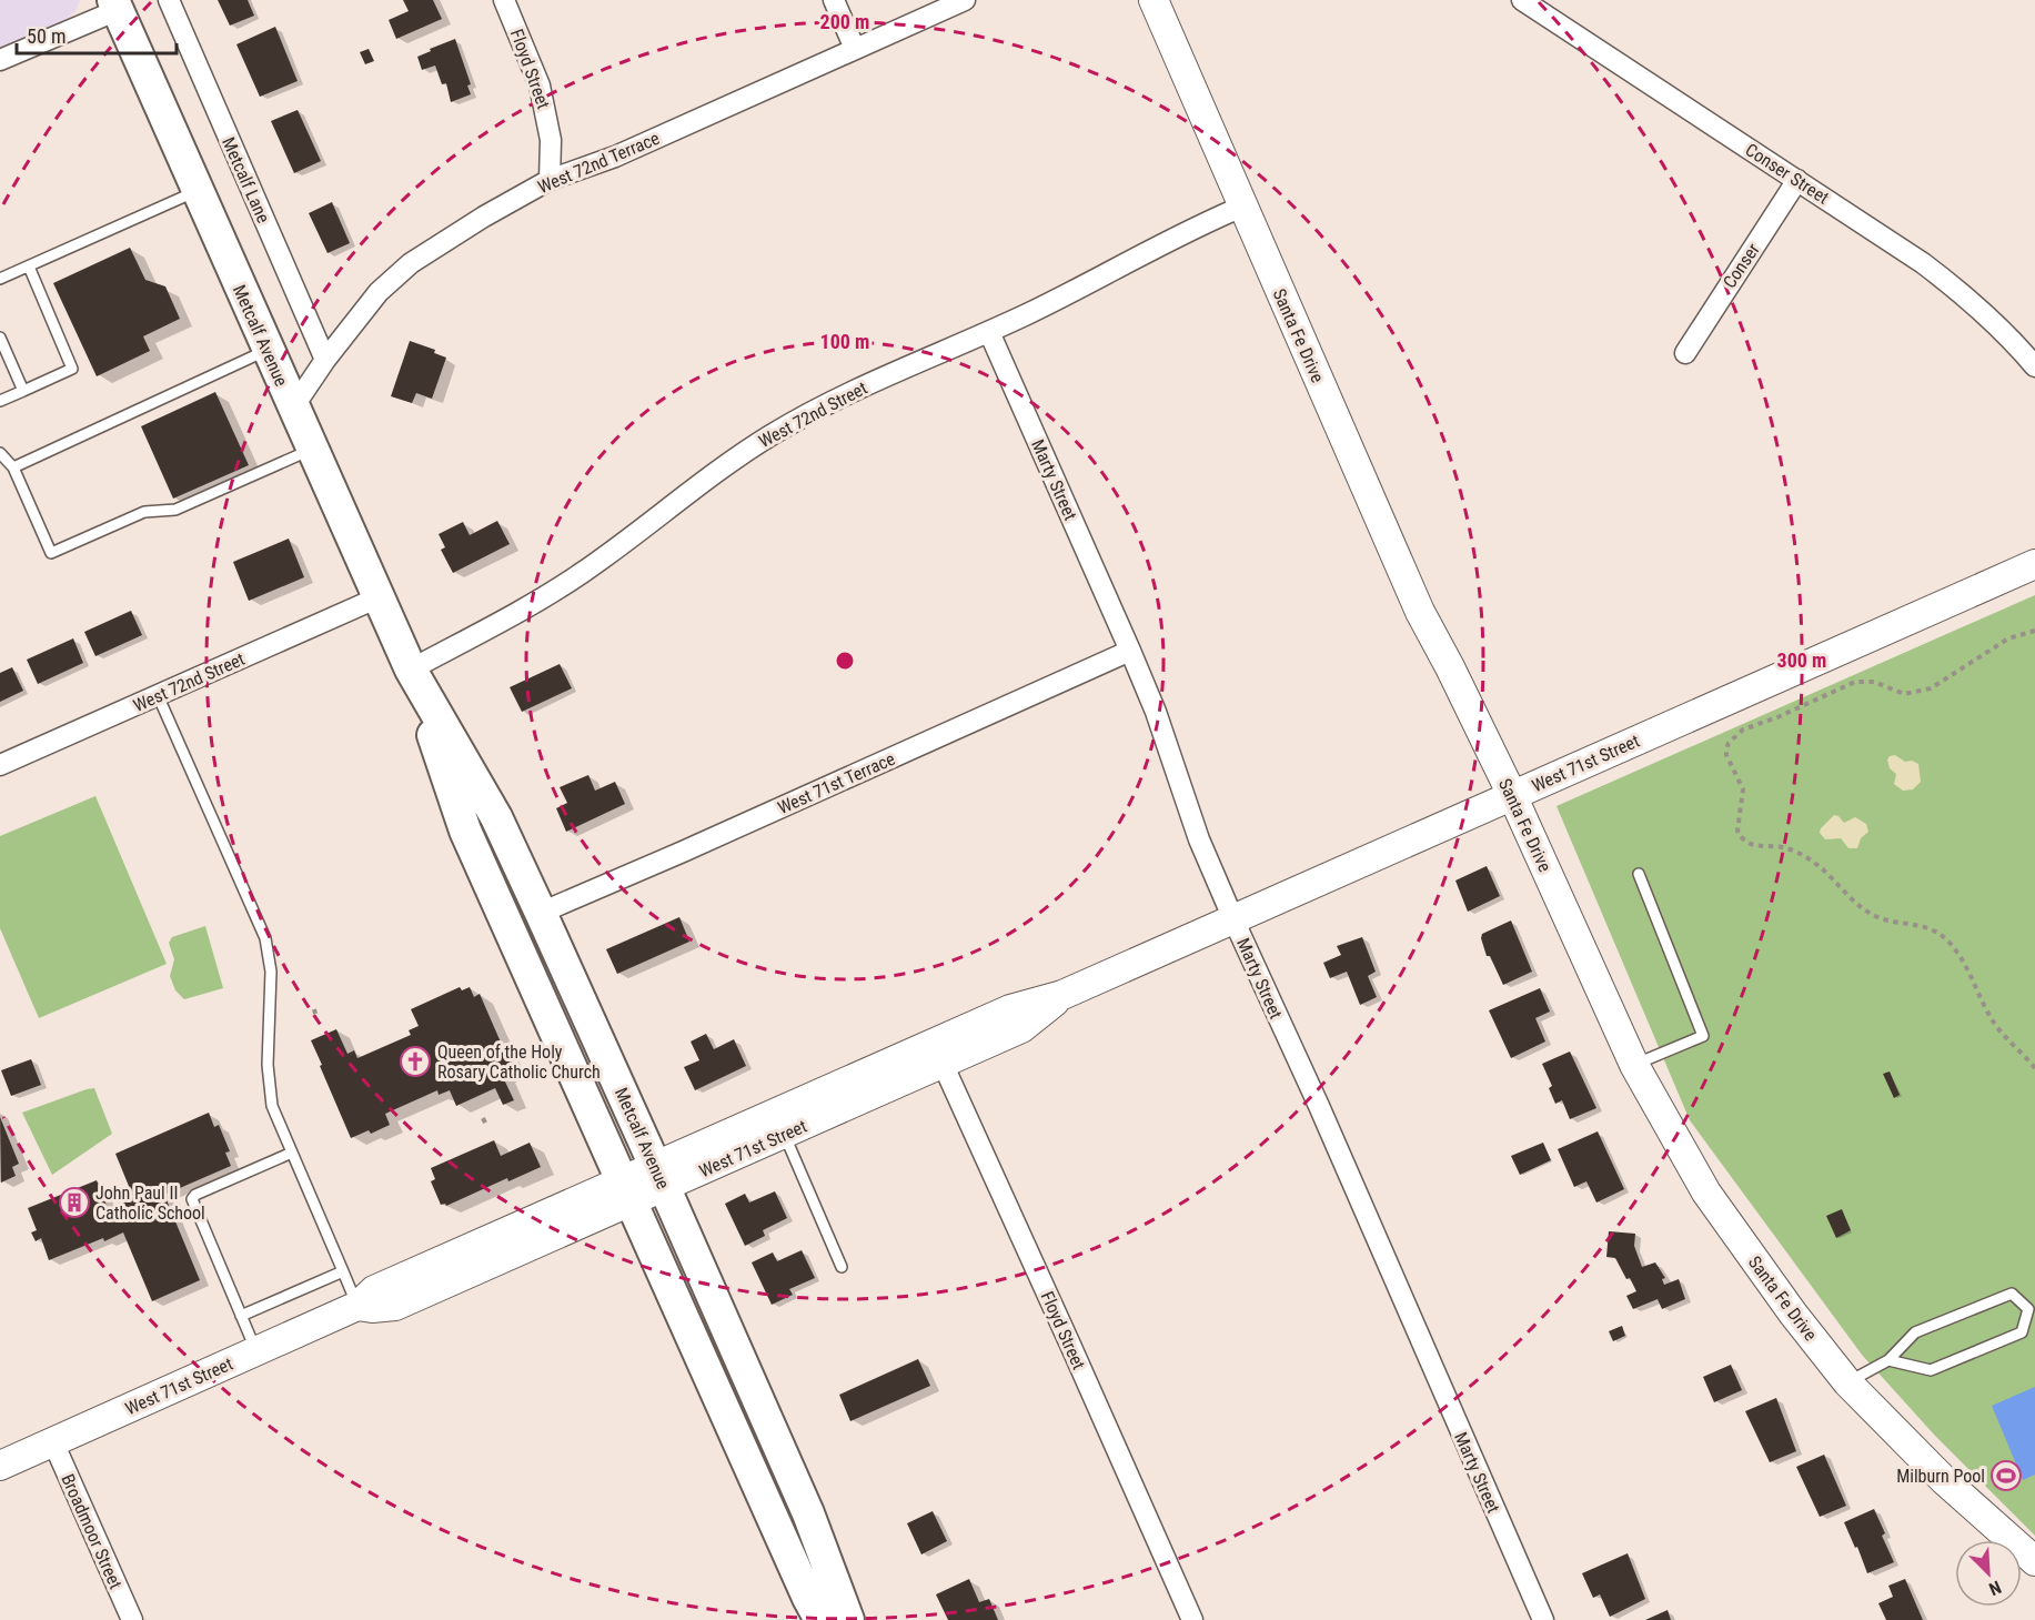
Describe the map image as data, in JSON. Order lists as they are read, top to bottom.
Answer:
{
  "streets": {
    "main road": ["Metcalf Avenue"],
    "street": [
      "Floyd Street",
      "West 72nd Terrace",
      "Conser Street",
      "Metcalf Lane",
      "Conser",
      "Santa Fe Drive",
      "West 72nd Street",
      "Marty Street",
      "West 71st Street",
      "West 71st Terrace",
      "Broadmoor Street"
    ]
  },
  "crossings": [
    ["Floyd Street", "West 72nd Terrace"],
    ["Floyd Street", "West 71st Street"],
    ["West 72nd Terrace", "Metcalf Lane"],
    ["West 72nd Terrace", "Metcalf Avenue"],
    ["Conser Street", "Conser"],
    ["Metcalf Avenue", "West 72nd Street"],
    ["Metcalf Avenue", "West 71st Street"],
    ["Metcalf Avenue", "West 71st Terrace"],
    ["Santa Fe Drive", "West 72nd Street"],
    ["Santa Fe Drive", "West 71st Street"],
    ["West 72nd Street", "Marty Street"],
    ["Marty Street", "West 71st Street"],
    ["Marty Street", "West 71st Terrace"],
    ["West 71st Street", "Broadmoor Street"]
  ],
  "places": {
    "church": ["Queen of the Holy Rosary Catholic Church"],
    "building": ["John Paul II Catholic School"],
    "sports": ["Milburn Pool"]
  },
  "scale_bar": "50 m",
  "north": "bottom right",
  "rings": ["200 m", "100 m", "300 m"]
}
